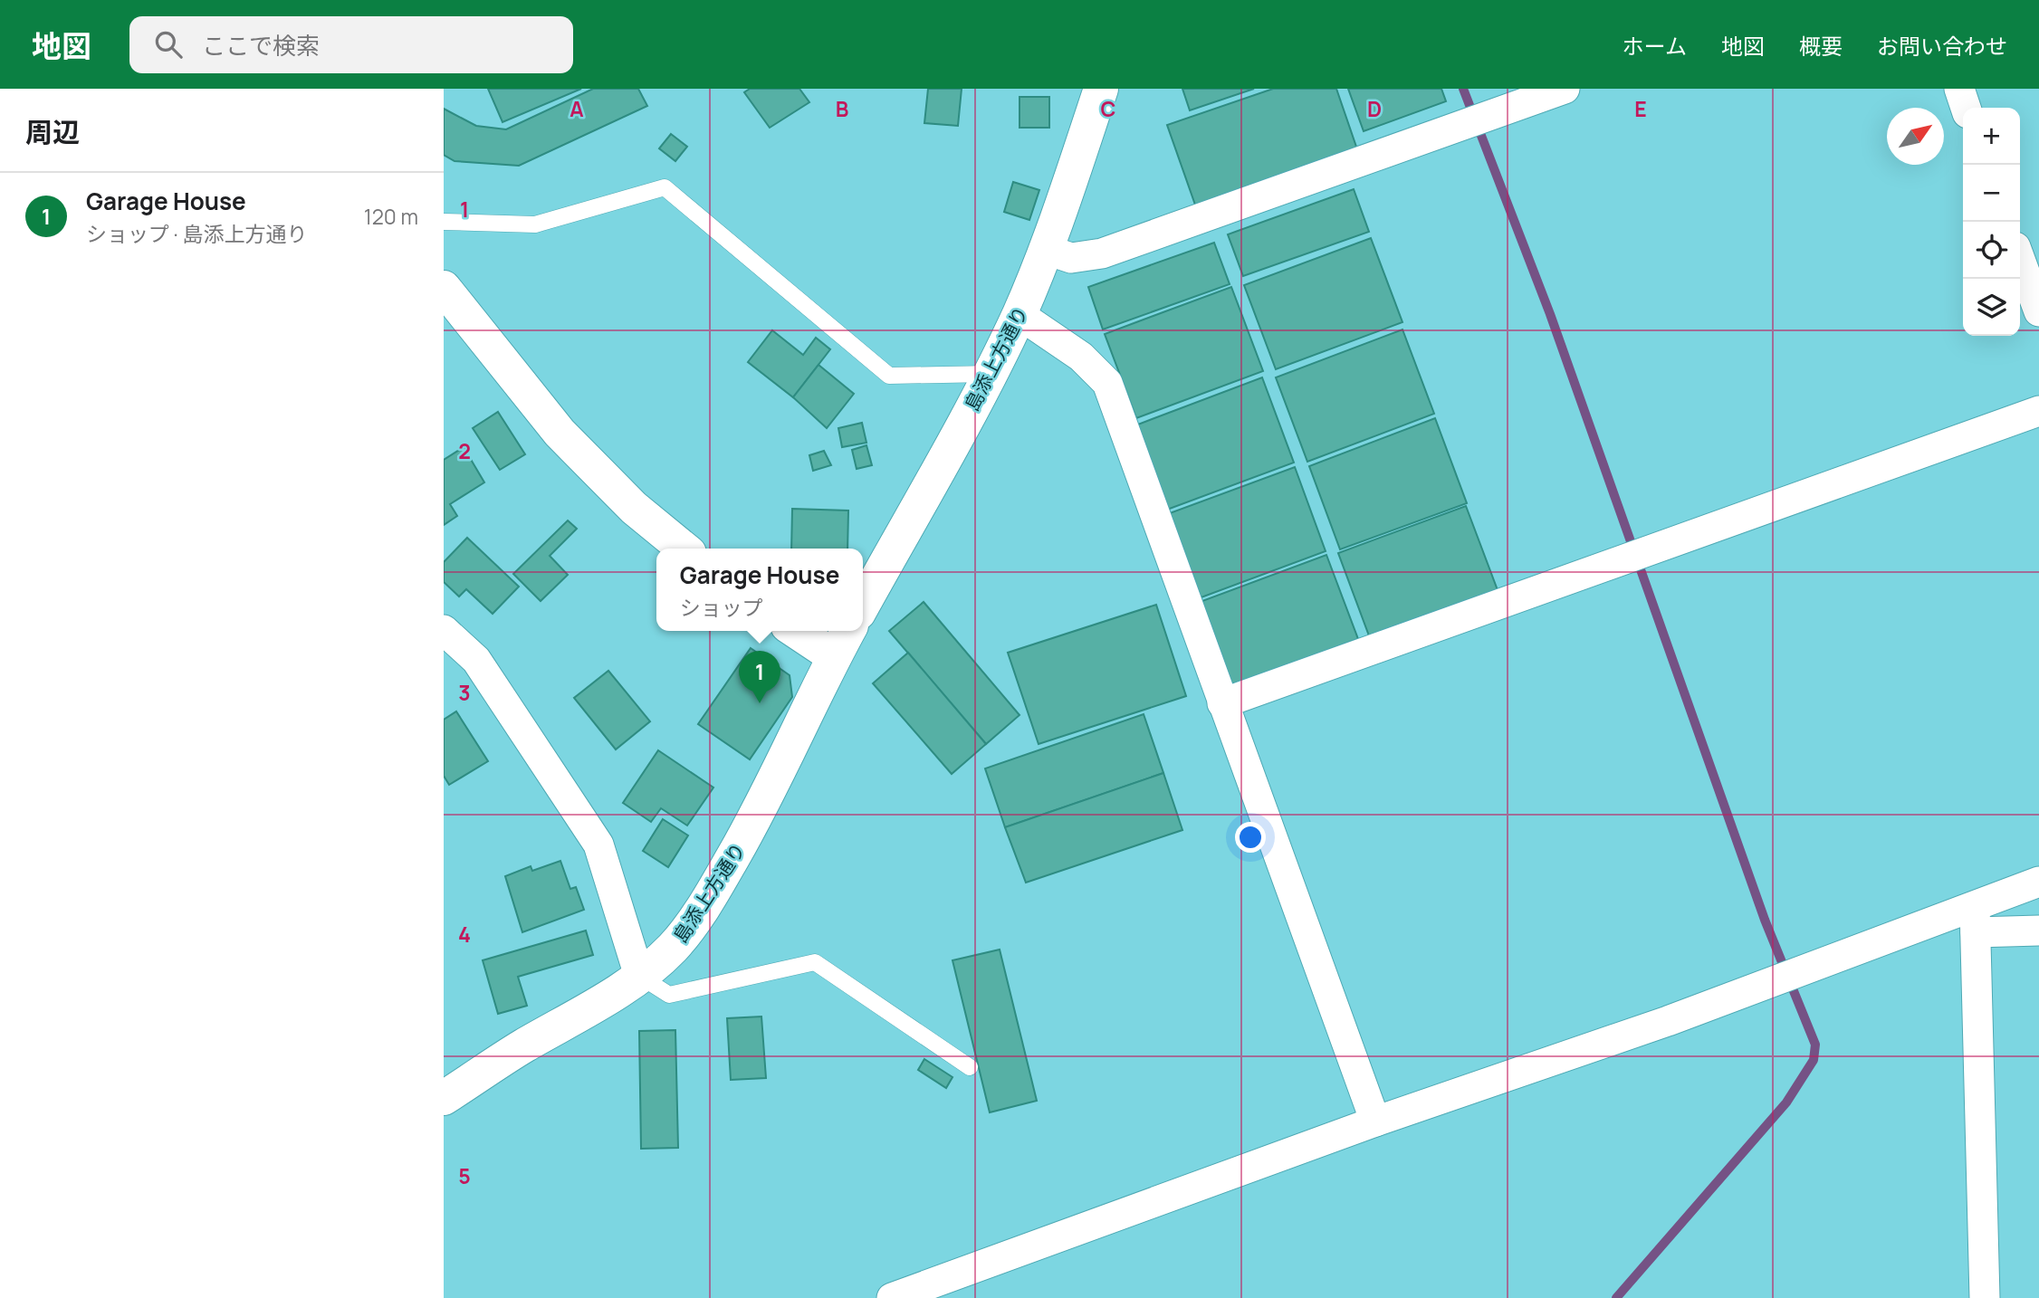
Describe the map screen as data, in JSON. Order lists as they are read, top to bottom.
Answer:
{
  "streets": {
    "street": ["島添上方通り"]
  },
  "north": "top right",
  "page": {
    "header": "地図",
    "search": "ここで検索",
    "nav": [
      "ホーム",
      "地図",
      "概要",
      "お問い合わせ"
    ],
    "heading": "周辺",
    "map_buttons": ["+", "−"],
    "list": [
      {
        "mark": "1",
        "name": "Garage House",
        "note": "ショップ · 島添上方通り",
        "value": "120 m"
      }
    ],
    "popup": ["Garage House", "ショップ"],
    "pins": "1"
  },
  "grid": {
    "columns": [
      "A",
      "B",
      "C",
      "D",
      "E"
    ],
    "rows": [
      "1",
      "2",
      "3",
      "4",
      "5"
    ]
  }
}
